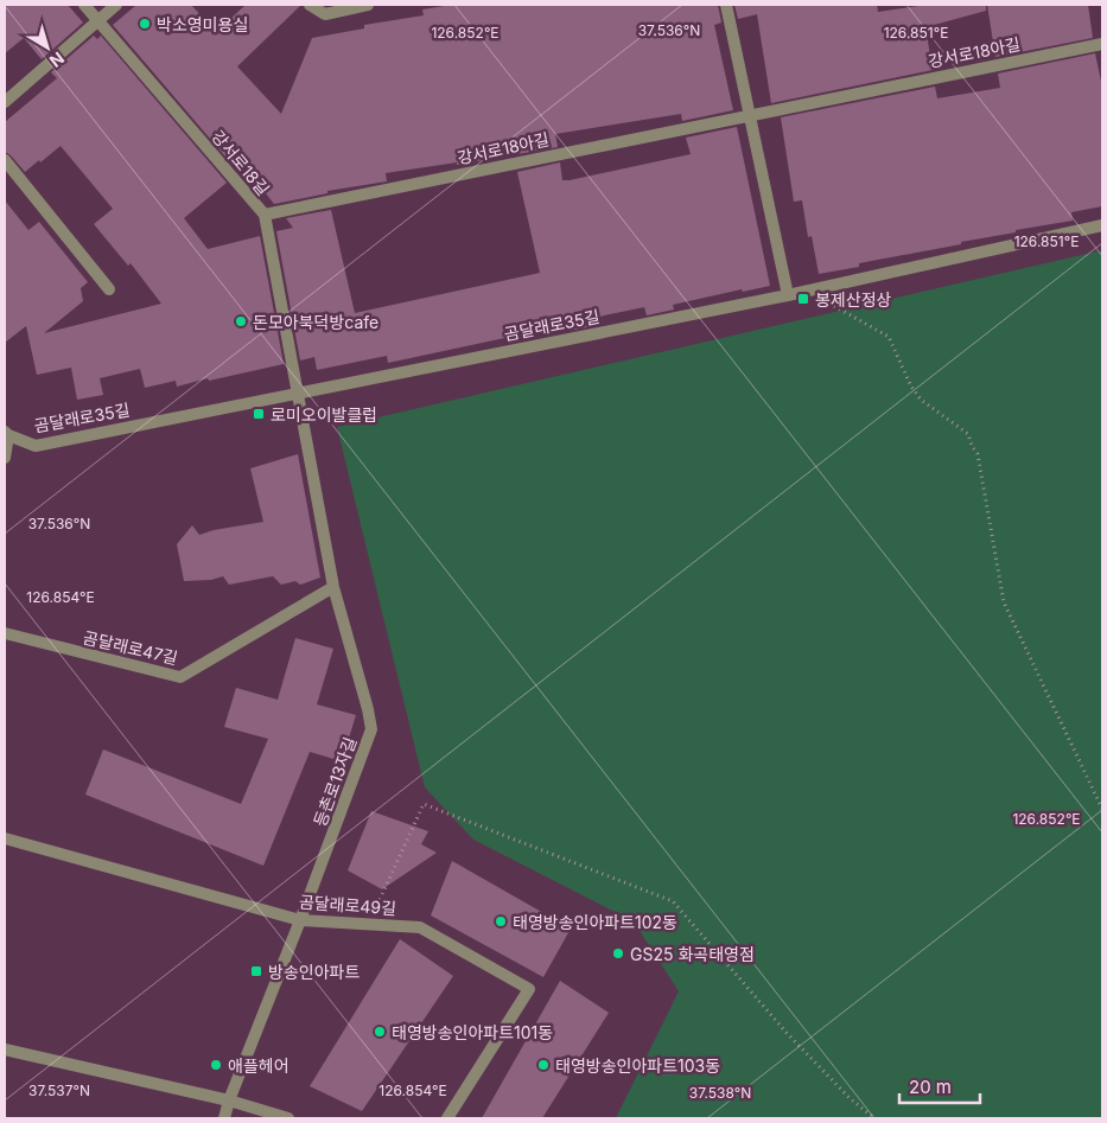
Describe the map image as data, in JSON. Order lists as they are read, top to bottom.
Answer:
{
  "streets": {
    "street": [
      "강서로18아길",
      "강서로18길",
      "곰달래로35길",
      "곰달래로47길",
      "등촌로13자길",
      "곰달래로49길"
    ]
  },
  "crossings": [
    ["강서로18아길", "강서로18길"],
    ["강서로18길", "곰달래로35길"],
    ["강서로18길", "등촌로13자길"],
    ["곰달래로35길", "등촌로13자길"],
    ["곰달래로47길", "등촌로13자길"],
    ["등촌로13자길", "곰달래로49길"]
  ],
  "places": {
    "other": [
      "박소영미용실",
      "돈모아북덕방cafe",
      "태영방송인아파트102동",
      "GS25 화곡태영점",
      "태영방송인아파트101동",
      "애플헤어",
      "태영방송인아파트103동"
    ],
    "transit": ["봉제산정상", "로미오이발클럽", "방송인아파트"]
  },
  "scale_bar": "20 m",
  "north": "bottom right",
  "coordinates": [
    "37.536°N",
    "126.852°E",
    "126.851°E",
    "126.854°E",
    "37.537°N",
    "37.538°N"
  ]
}
